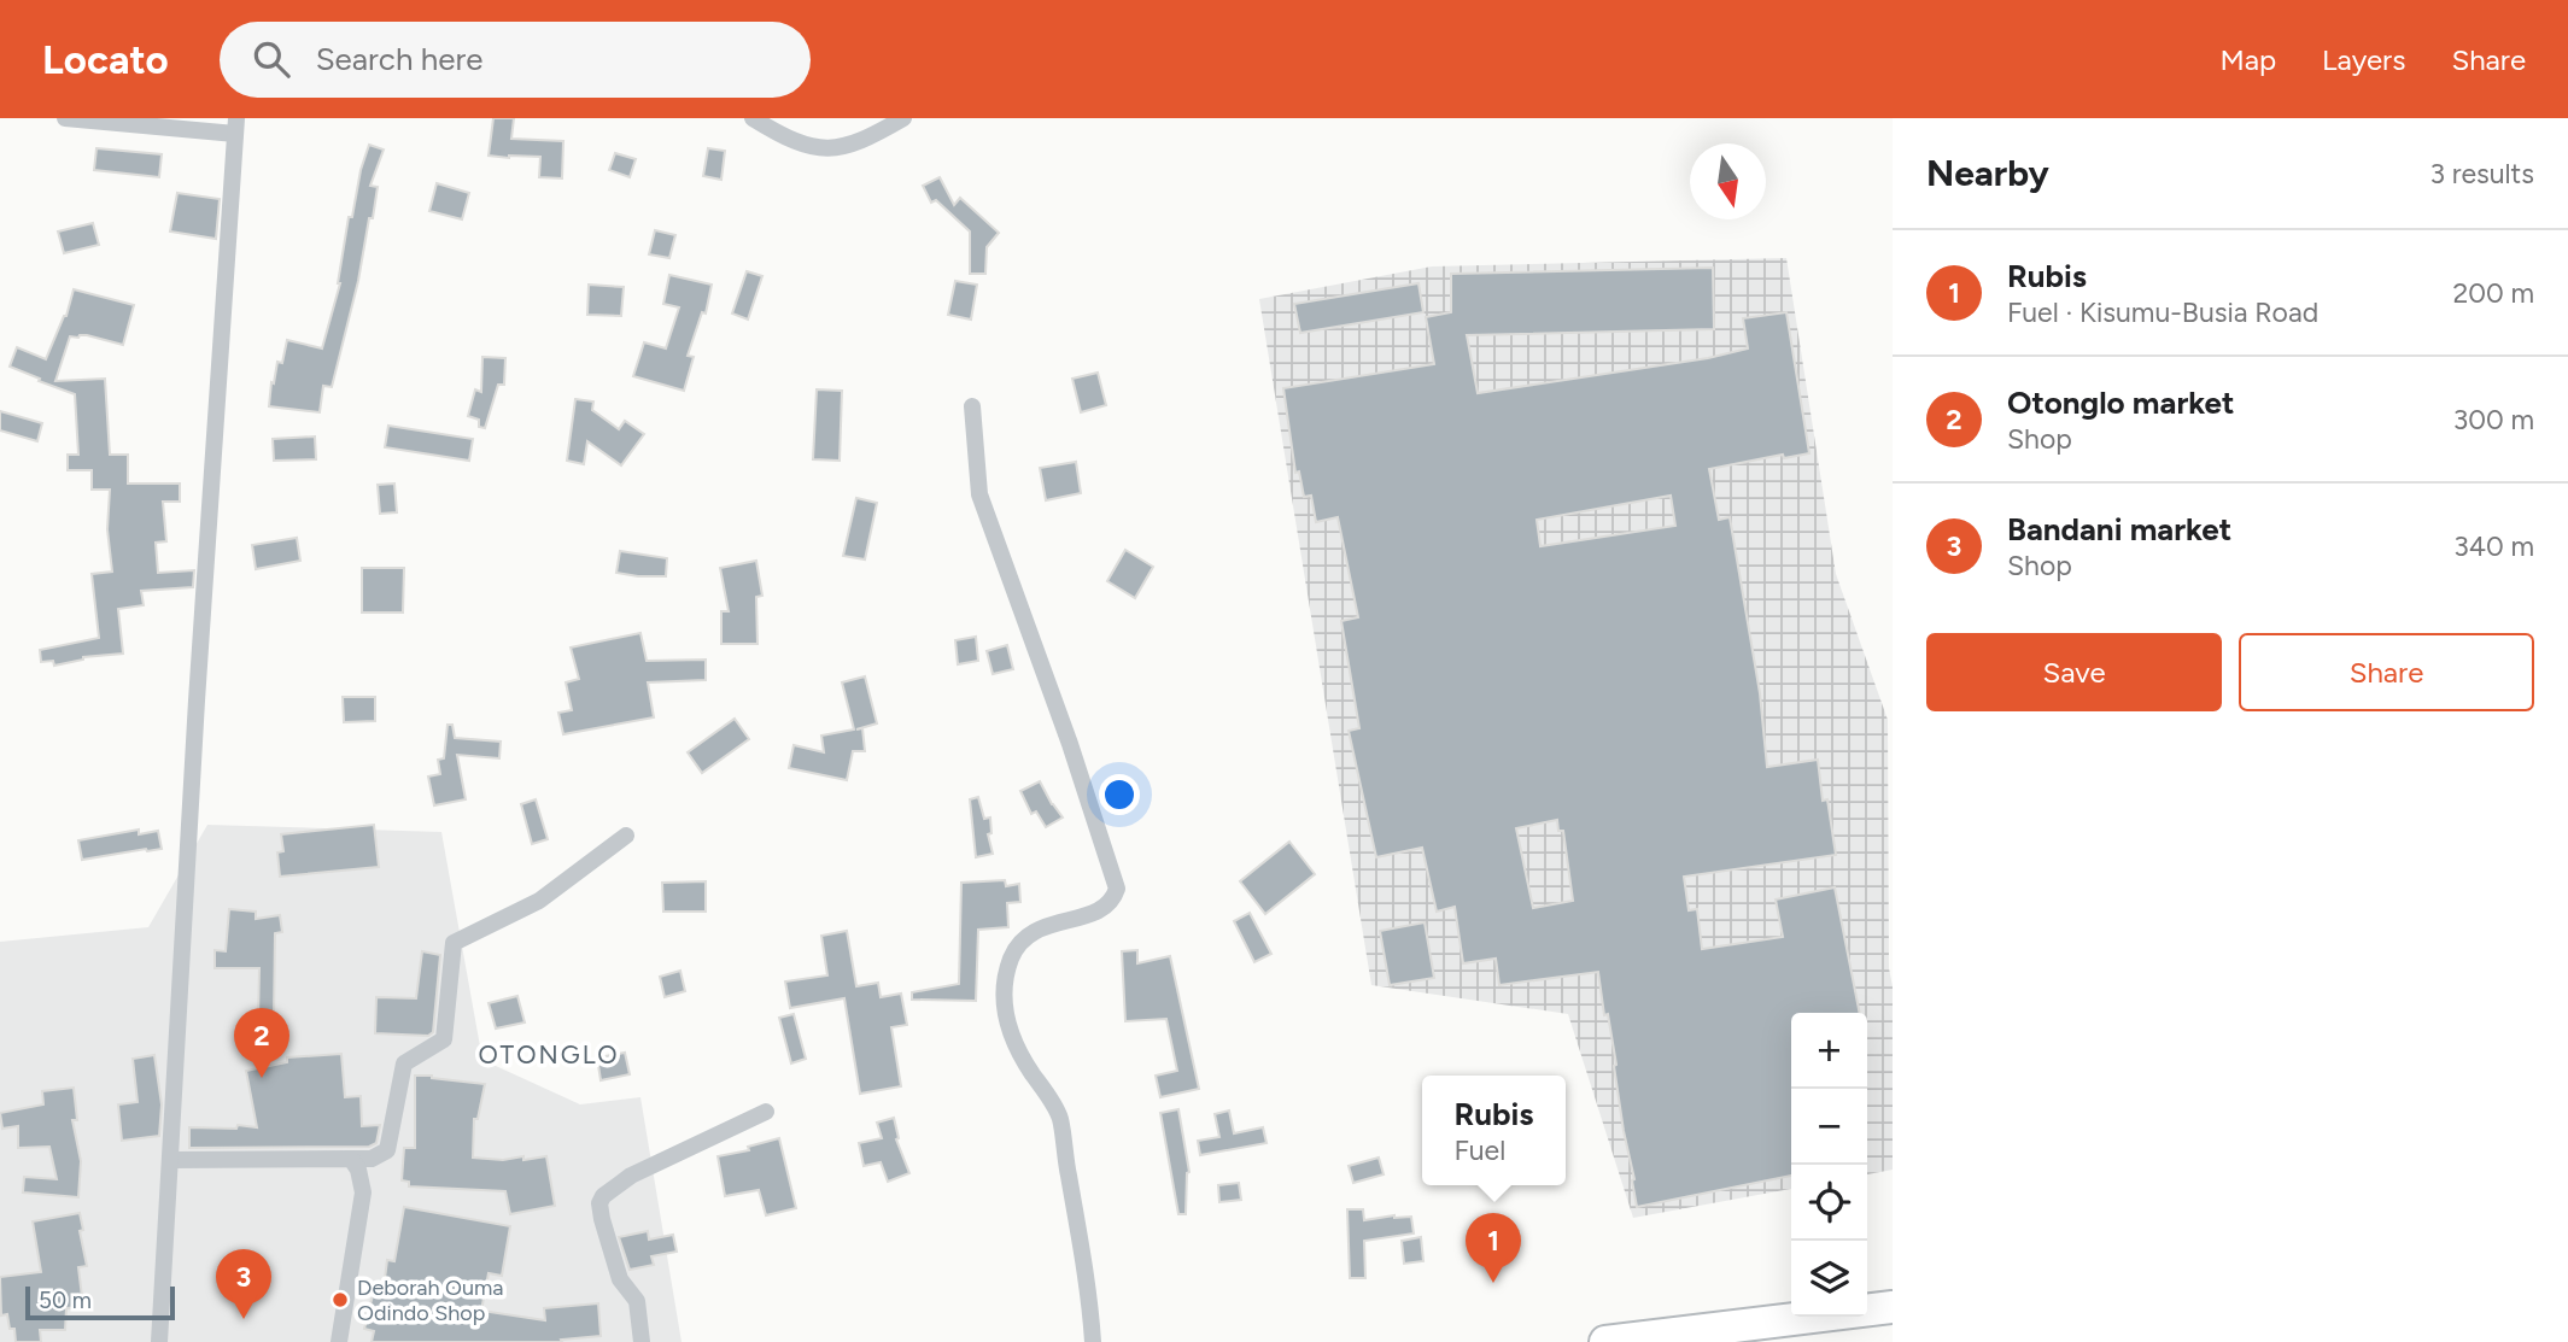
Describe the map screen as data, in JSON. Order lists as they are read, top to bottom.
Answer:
{
  "districts": ["OTONGLO"],
  "places": ["Deborah Ouma Odindo Shop"],
  "scale_bar": "50 m",
  "north": "bottom",
  "page": {
    "header": "Locato",
    "search": "Search here",
    "nav": ["Map", "Layers", "Share"],
    "heading": ["Nearby", "3 results"],
    "list": [
      {
        "mark": "1",
        "name": "Rubis",
        "note": "Fuel · Kisumu-Busia Road",
        "value": "200 m"
      },
      {
        "mark": "2",
        "name": "Otonglo market",
        "note": "Shop",
        "value": "300 m"
      },
      {
        "mark": "3",
        "name": "Bandani market",
        "note": "Shop",
        "value": "340 m"
      }
    ],
    "buttons": ["Save", "Share"],
    "pins": ["2", "1", "3"],
    "map_buttons": ["+", "−"],
    "popup": ["Rubis", "Fuel"],
    "scale": "50 m"
  }
}
